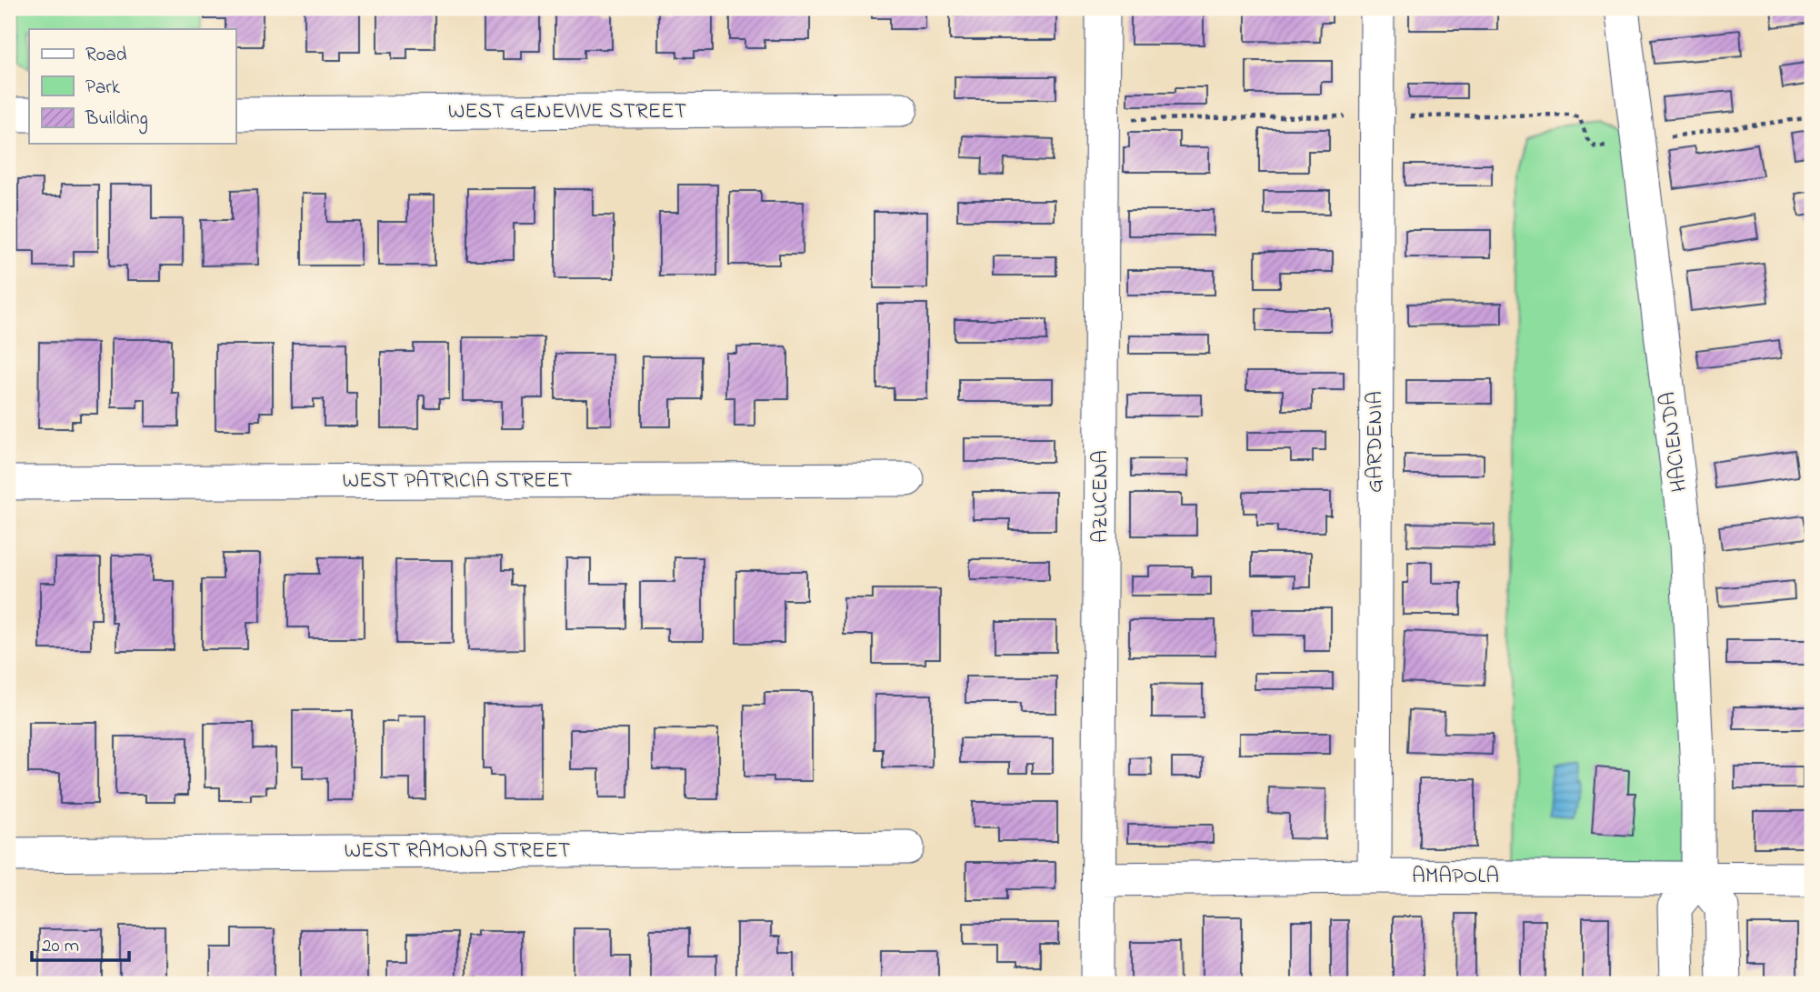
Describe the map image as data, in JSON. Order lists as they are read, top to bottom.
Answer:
{
  "streets": {
    "street": [
      "WEST GENEVIVE STREET",
      "GARDENIA",
      "HACIENDA",
      "WEST PATRICIA STREET",
      "AZUCENA",
      "WEST RAMONA STREET",
      "AMAPOLA"
    ]
  },
  "crossings": [
    ["GARDENIA", "AMAPOLA"],
    ["HACIENDA", "AMAPOLA"],
    ["AZUCENA", "AMAPOLA"]
  ],
  "legend": ["Road", "Park", "Building"],
  "scale_bar": "20 m"
}
